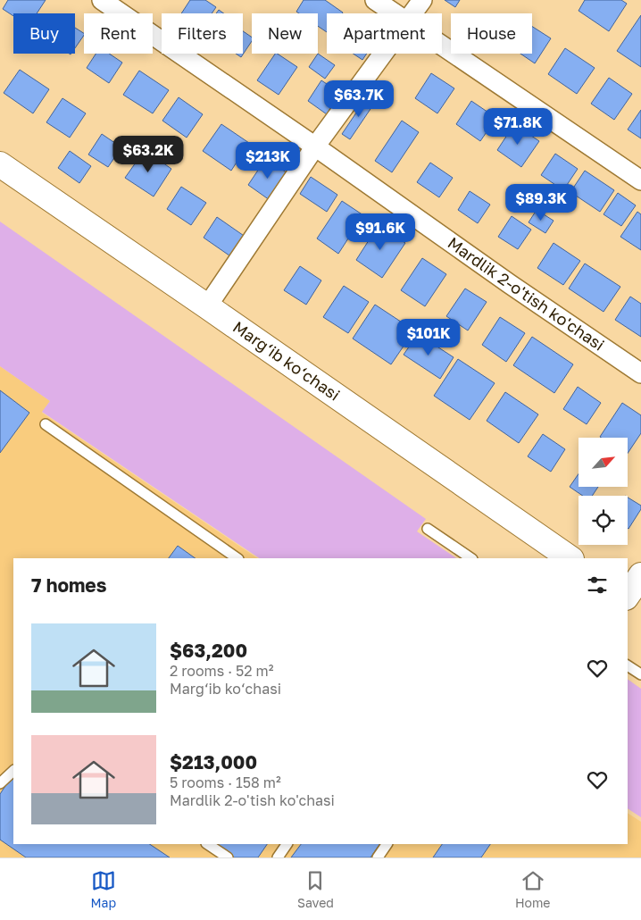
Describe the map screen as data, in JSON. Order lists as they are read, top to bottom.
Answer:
{
  "streets": {
    "street": ["Mardlik 2-o'tish ko'chasi", "Marg‘ib ko‘chasi"]
  },
  "north": "top right",
  "page": {
    "chip": [
      "Buy",
      "Rent",
      "Filters",
      "New",
      "Apartment",
      "House"
    ],
    "price": [
      "$63.7K",
      "$71.8K",
      "$63.2K",
      "$213K",
      "$89.3K",
      "$91.6K",
      "$101K"
    ],
    "heading": "7 homes",
    "list": [
      {
        "name": "$63,200",
        "note": "2 rooms · 52 m² · Marg‘ib ko‘chasi"
      },
      {
        "name": "$213,000",
        "note": "5 rooms · 158 m² · Mardlik 2-o'tish ko'chasi"
      }
    ],
    "tabs": ["Map", "Saved", "Home"]
  }
}
